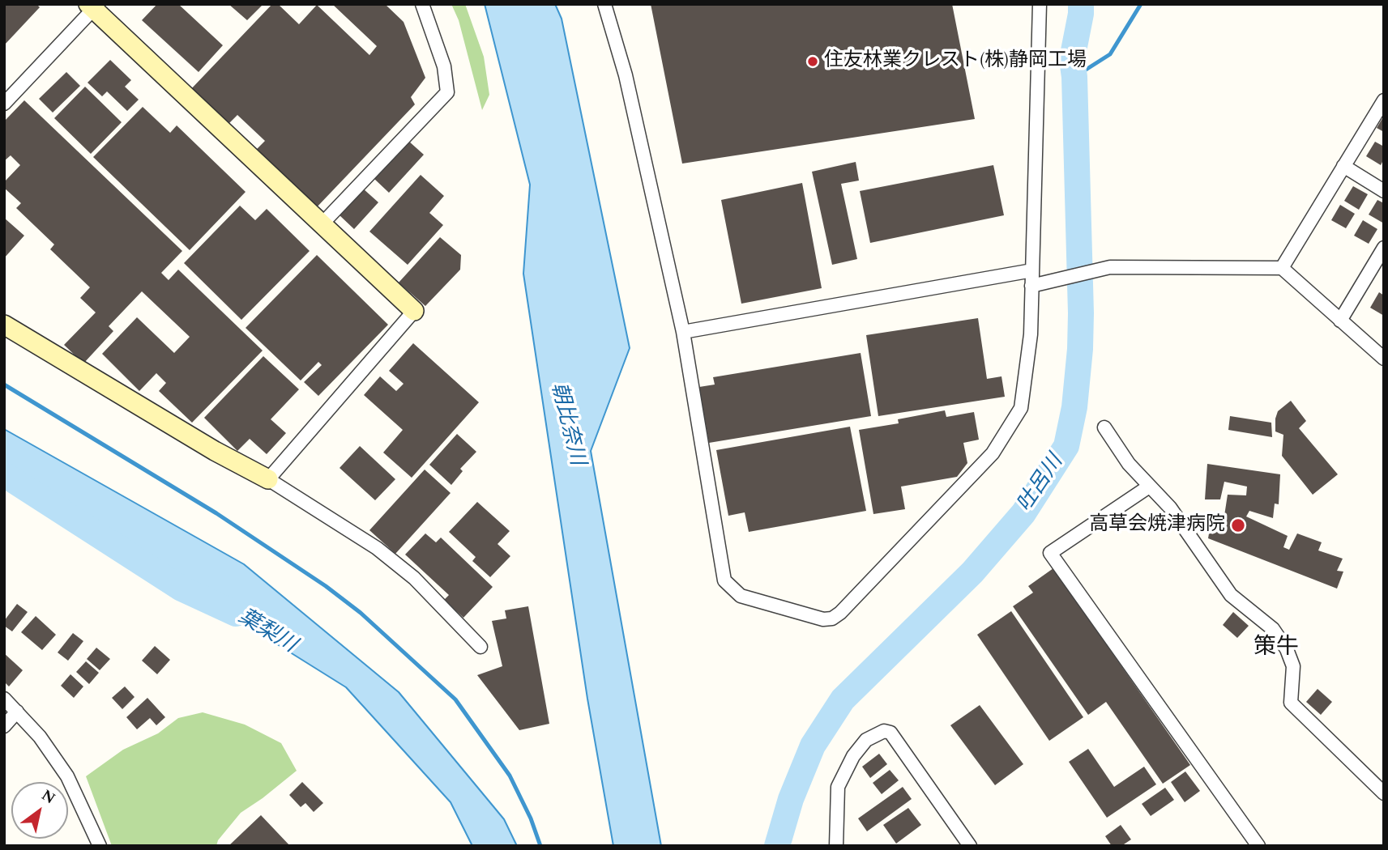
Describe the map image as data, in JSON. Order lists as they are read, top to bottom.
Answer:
{
  "districts": ["策牛"],
  "water": ["朝比奈川", "吐呂川", "葉梨川"],
  "places": ["住友林業クレスト(株)静岡工場", "高草会焼津病院"],
  "north": "top right"
}
